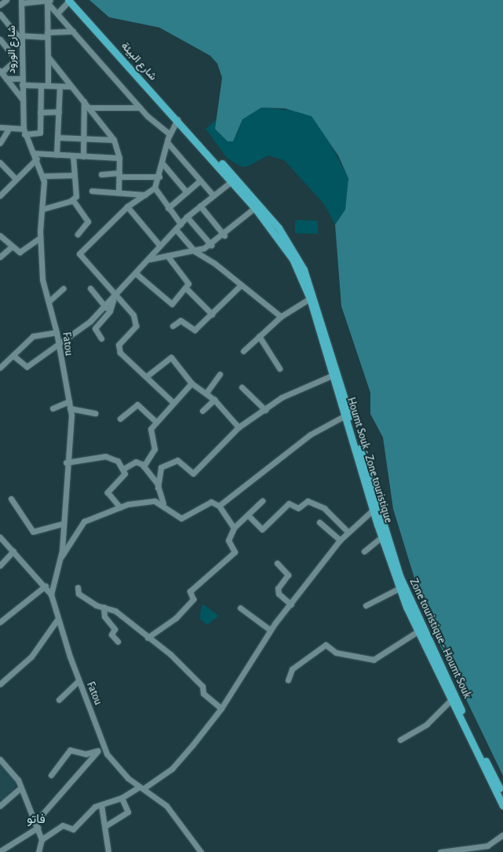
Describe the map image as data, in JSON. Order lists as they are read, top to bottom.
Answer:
{
  "streets": {
    "main road": ["شارع البيئة", "Houmt Souk - Zone touristique", "Zone touristique - Houmt Souk"],
    "street": ["شارع الورود", "Fatou"]
  },
  "crossings": [
    ["شارع الورود", "Fatou"],
    ["شارع البيئة", "Houmt Souk - Zone touristique"],
    ["شارع البيئة", "Zone touristique - Houmt Souk"],
    ["Houmt Souk - Zone touristique", "Zone touristique - Houmt Souk"]
  ],
  "districts": ["فاتو"]
}
